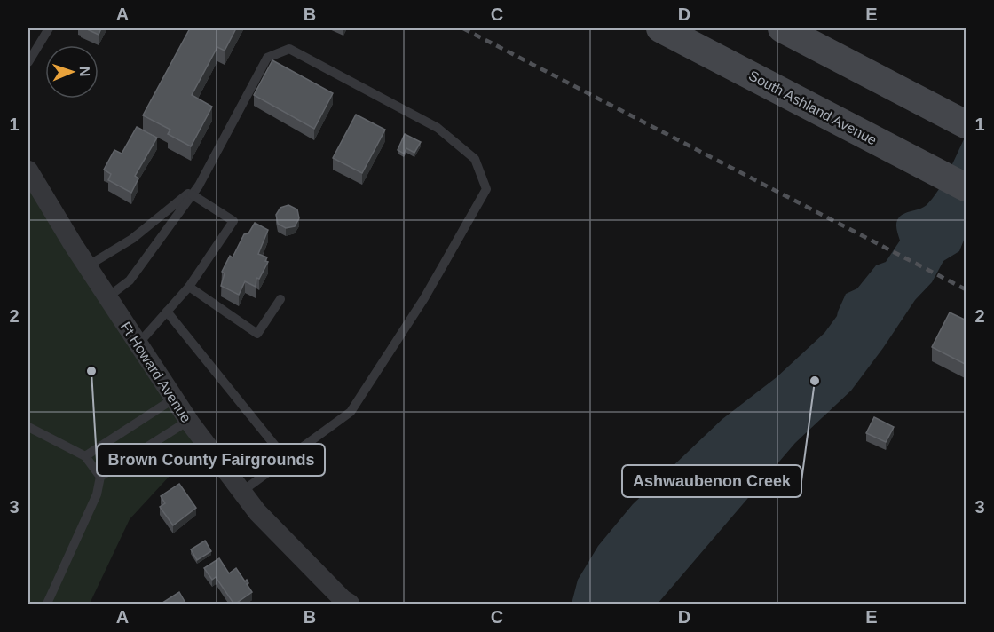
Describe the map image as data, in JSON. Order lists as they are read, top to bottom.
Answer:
{
  "streets": {
    "main road": ["South Ashland Avenue"],
    "street": ["Ft Howard Avenue"]
  },
  "places": ["Brown County Fairgrounds", "Ashwaubenon Creek"],
  "north": "right",
  "grid": {
    "columns": [
      "A",
      "B",
      "C",
      "D",
      "E"
    ],
    "rows": ["1", "2", "3"]
  }
}
